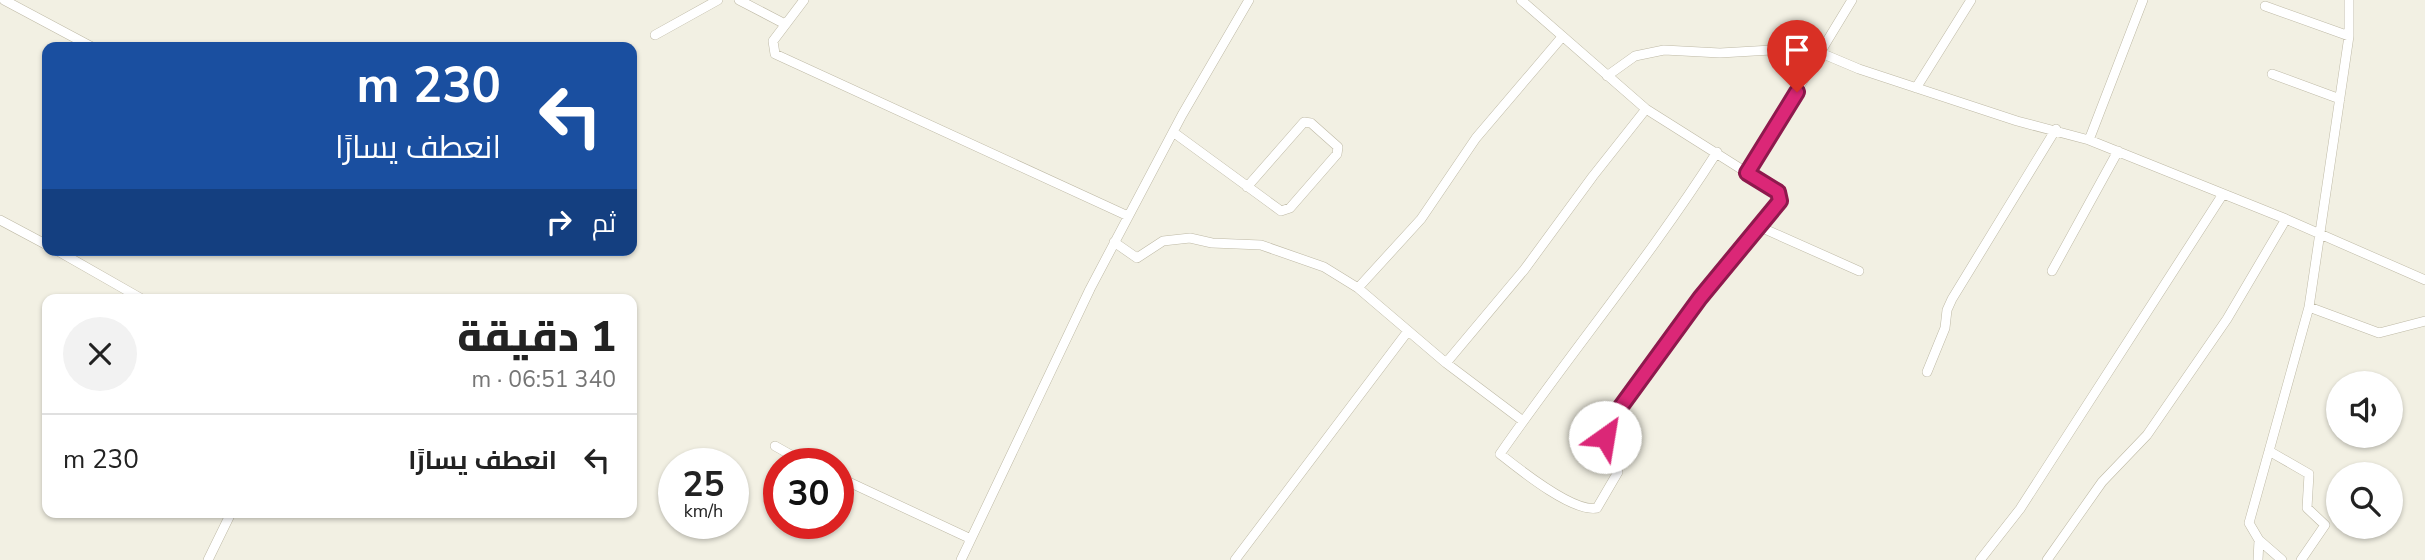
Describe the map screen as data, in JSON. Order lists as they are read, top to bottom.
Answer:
{
  "page": {
    "turn": ["230 m", "انعطف يسارًا"],
    "then": "ثم",
    "heading": ["1 دقيقة", "340 m · 06:51"],
    "list": [
      {
        "name": "انعطف يسارًا",
        "value": "230 m"
      }
    ],
    "speed": "25 km/h",
    "limit": "30"
  }
}
